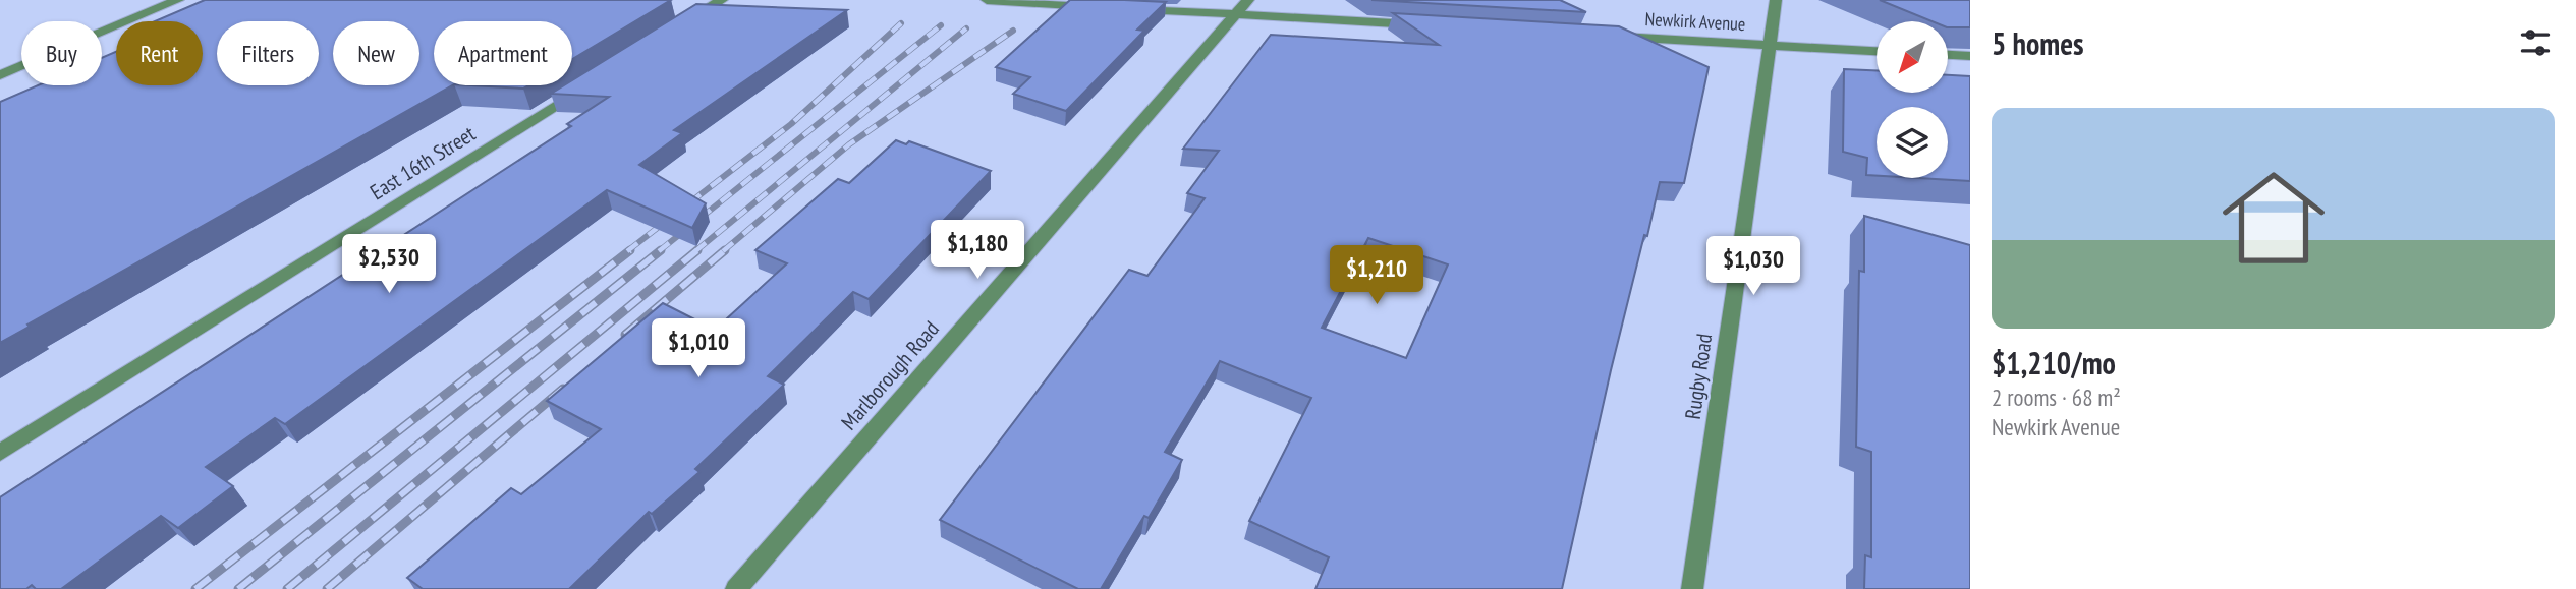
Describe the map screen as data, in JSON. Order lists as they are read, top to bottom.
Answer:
{
  "streets": {
    "street": [
      "Newkirk Avenue",
      "East 16th Street",
      "Marlborough Road",
      "Rugby Road"
    ]
  },
  "crossings": [
    ["Newkirk Avenue", "Rugby Road"]
  ],
  "north": "bottom left",
  "page": {
    "heading": "5 homes",
    "chip": [
      "Buy",
      "Rent",
      "Filters",
      "New",
      "Apartment"
    ],
    "list": [
      {
        "name": "$1,210/mo",
        "note": "2 rooms · 68 m² · Newkirk Avenue"
      }
    ],
    "price": [
      "$1,180",
      "$2,530",
      "$1,030",
      "$1,210",
      "$1,010"
    ]
  }
}
